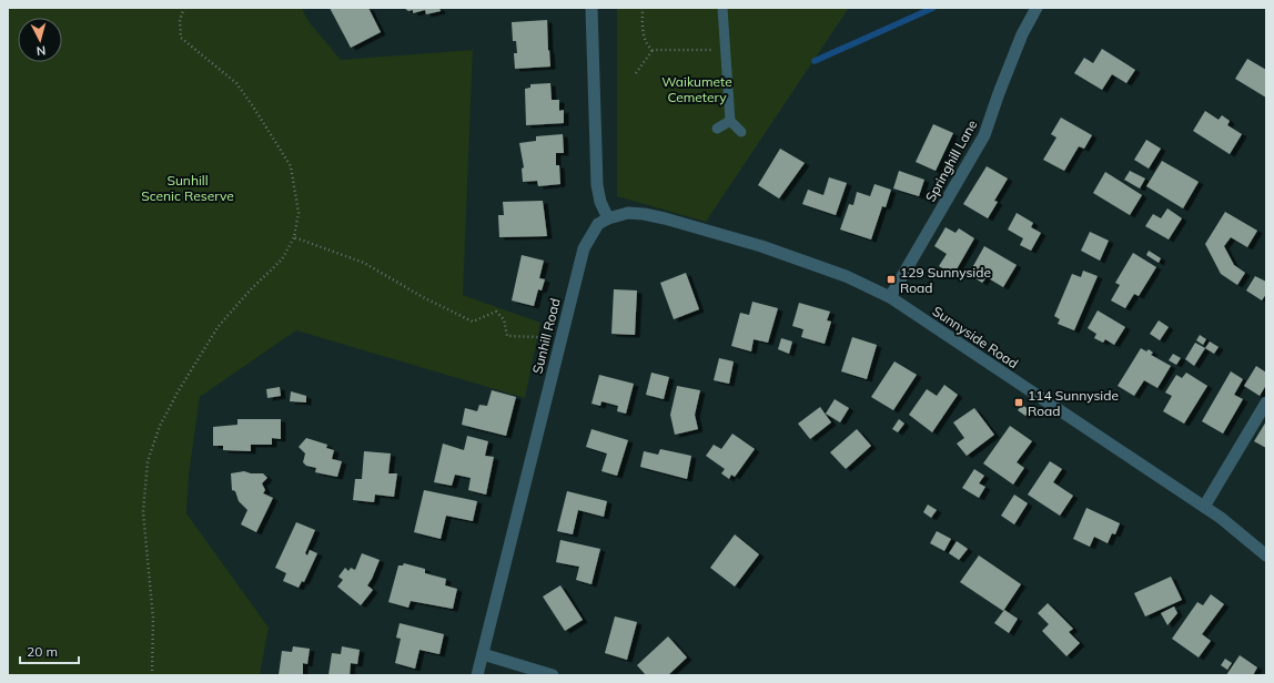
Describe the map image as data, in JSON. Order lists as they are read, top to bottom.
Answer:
{
  "streets": {
    "street": ["Springhill Lane", "Sunhill Road", "Sunnyside Road"]
  },
  "crossings": [
    ["Springhill Lane", "Sunnyside Road"],
    ["Sunhill Road", "Sunnyside Road"]
  ],
  "parks": ["Waikumete Cemetery", "Sunhill Scenic Reserve"],
  "places": {
    "transit": ["129 Sunnyside Road", "114 Sunnyside Road"]
  },
  "scale_bar": "20 m",
  "north": "bottom"
}
